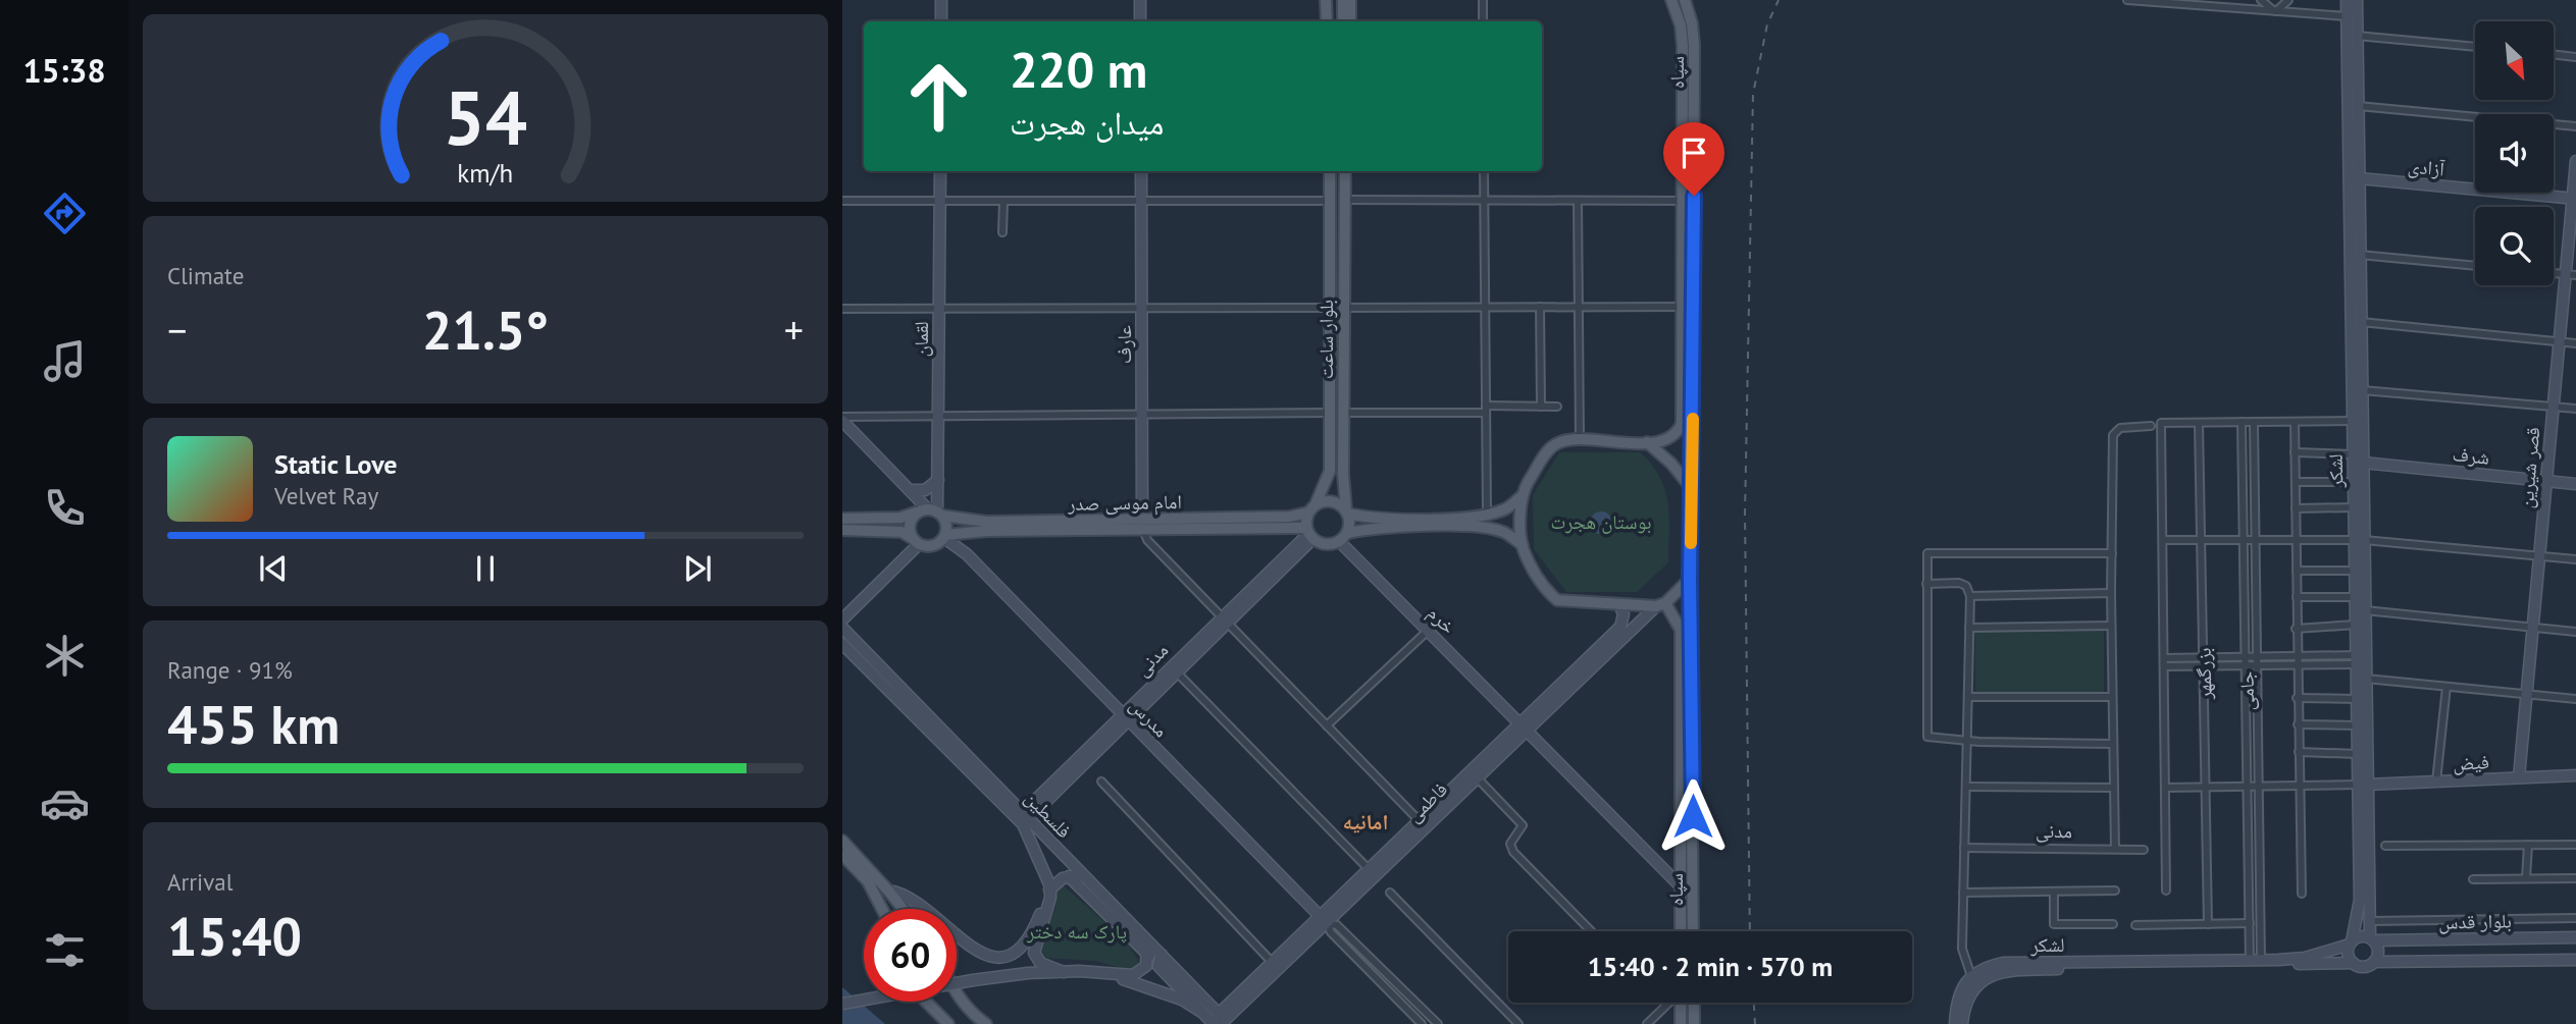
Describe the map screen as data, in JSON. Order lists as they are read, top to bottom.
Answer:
{
  "streets": {
    "main road": ["سپاه", "بلوار ساعت", "امام موسی صدر"],
    "street": [
      "آزادی",
      "لقمان",
      "عارف",
      "شرف",
      "قصر شیرین",
      "لشکر",
      "خرم",
      "مدنی",
      "بزرگمهر",
      "جامی",
      "مدرس",
      "فیض",
      "فاطمی",
      "فلسطین",
      "بلوار قدس"
    ]
  },
  "crossings": [
    ["سپاه", "خرم"],
    ["سپاه", "فاطمی"],
    ["آزادی", "قصر شیرین"],
    ["آزادی", "لشکر"],
    ["لقمان", "امام موسی صدر"],
    ["لقمان", "مدرس"],
    ["بلوار ساعت", "امام موسی صدر"],
    ["بلوار ساعت", "خرم"],
    ["بلوار ساعت", "مدنی"],
    ["عارف", "امام موسی صدر"],
    ["شرف", "قصر شیرین"],
    ["شرف", "لشکر"],
    ["قصر شیرین", "فیض"],
    ["لشکر", "جامی"],
    ["لشکر", "فیض"],
    ["لشکر", "بلوار قدس"],
    ["امام موسی صدر", "خرم"],
    ["امام موسی صدر", "مدنی"],
    ["امام موسی صدر", "مدرس"],
    ["خرم", "مدنی"],
    ["خرم", "فاطمی"],
    ["مدنی", "مدرس"],
    ["مدنی", "فلسطین"],
    ["مدرس", "فاطمی"],
    ["فاطمی", "فلسطین"]
  ],
  "districts": ["امانیه"],
  "parks": ["بوستان هجرت", "پارک سه دختر"],
  "north": "bottom right",
  "page": {
    "tabs": "15:38",
    "turn": ["220 m", "میدان هجرت"],
    "tile": [
      "Climate",
      ["Range · 91%", "455 km"],
      ["Arrival", "15:40"]
    ],
    "heat": ["−", "21.5°", "+"],
    "song": ["Static Love", "Velvet Ray"],
    "limit": "60",
    "trip": "15:40 · 2 min · 570 m",
    "gauge": ["54", "km/h"]
  }
}
